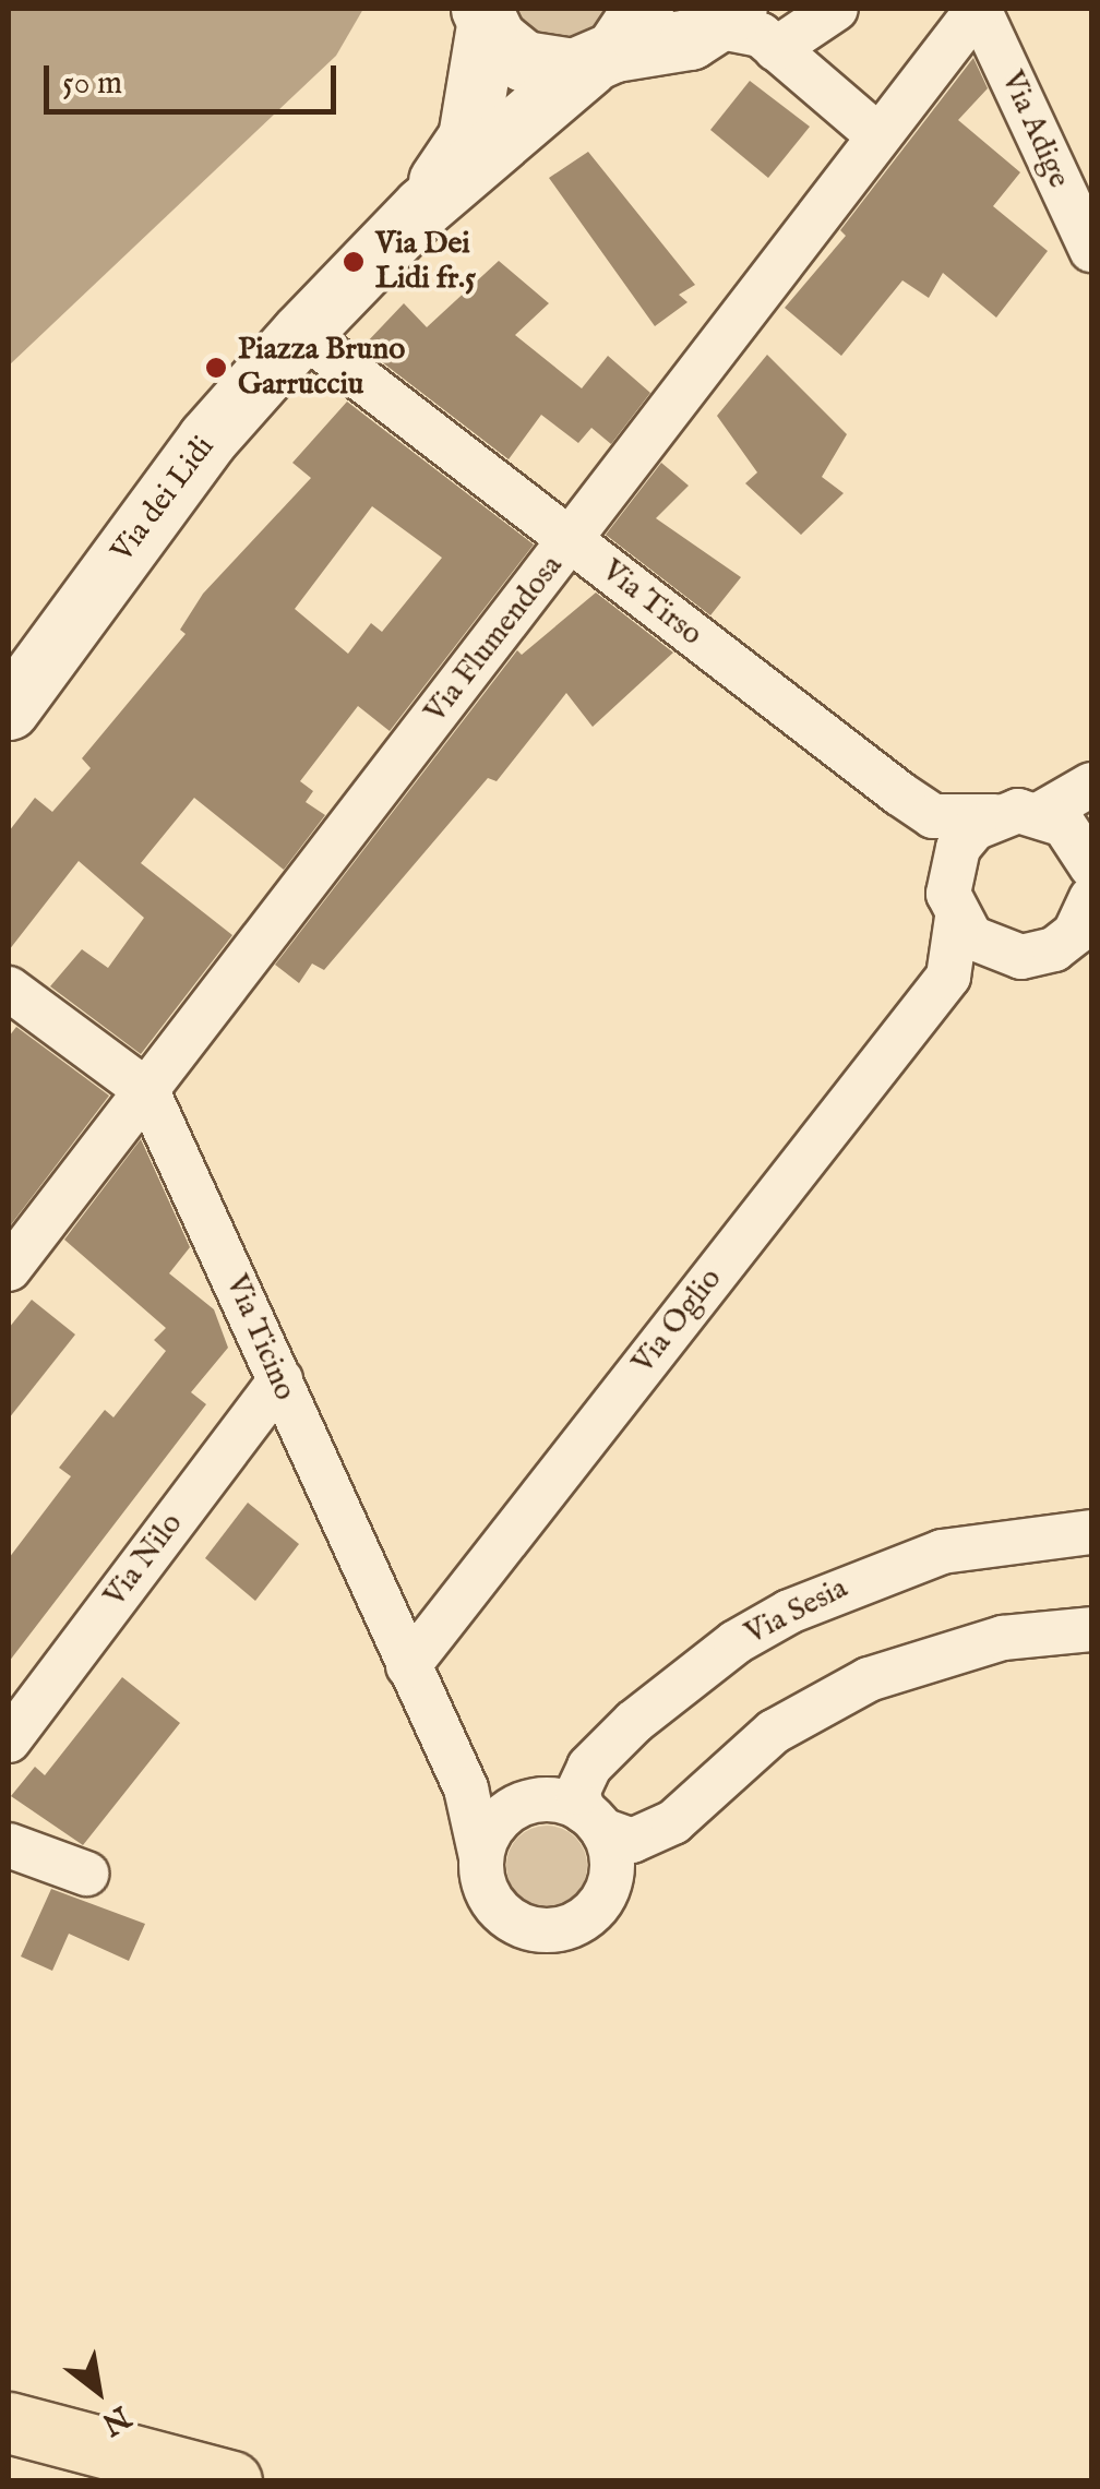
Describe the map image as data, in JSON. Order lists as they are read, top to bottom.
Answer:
{
  "streets": {
    "main road": ["Via dei Lidi"],
    "street": [
      "Via Adige",
      "Via Tirso",
      "Via Flumendosa",
      "Via Oglio",
      "Via Ticino",
      "Via Nilo",
      "Via Sesia"
    ]
  },
  "crossings": [
    ["Via Adige", "Via Flumendosa"],
    ["Via dei Lidi", "Via Tirso"],
    ["Via Tirso", "Via Flumendosa"],
    ["Via Flumendosa", "Via Ticino"],
    ["Via Oglio", "Via Ticino"],
    ["Via Ticino", "Via Nilo"],
    ["Via Ticino", "Via Sesia"]
  ],
  "places": ["Via Dei Lidi fr.5", "Piazza Bruno Garrucciu"],
  "scale_bar": "50 m",
  "north": "bottom right"
}
